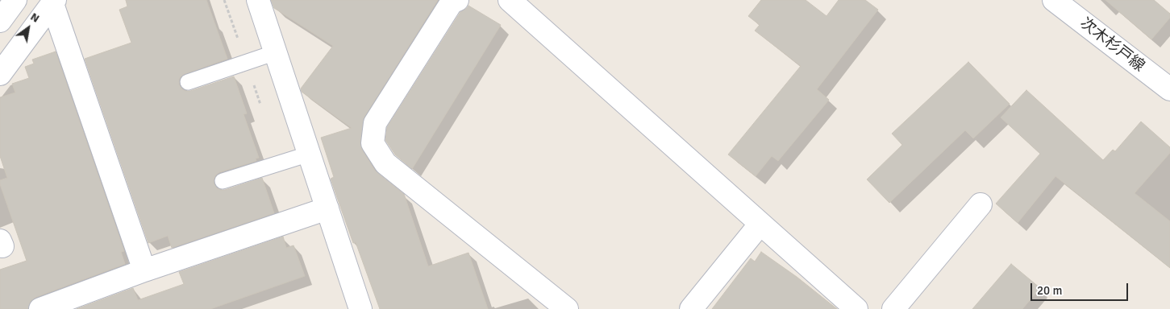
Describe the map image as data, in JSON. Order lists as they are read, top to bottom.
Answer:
{
  "streets": {
    "street": ["次木杉戸線"]
  },
  "scale_bar": "20 m",
  "north": "top right"
}
